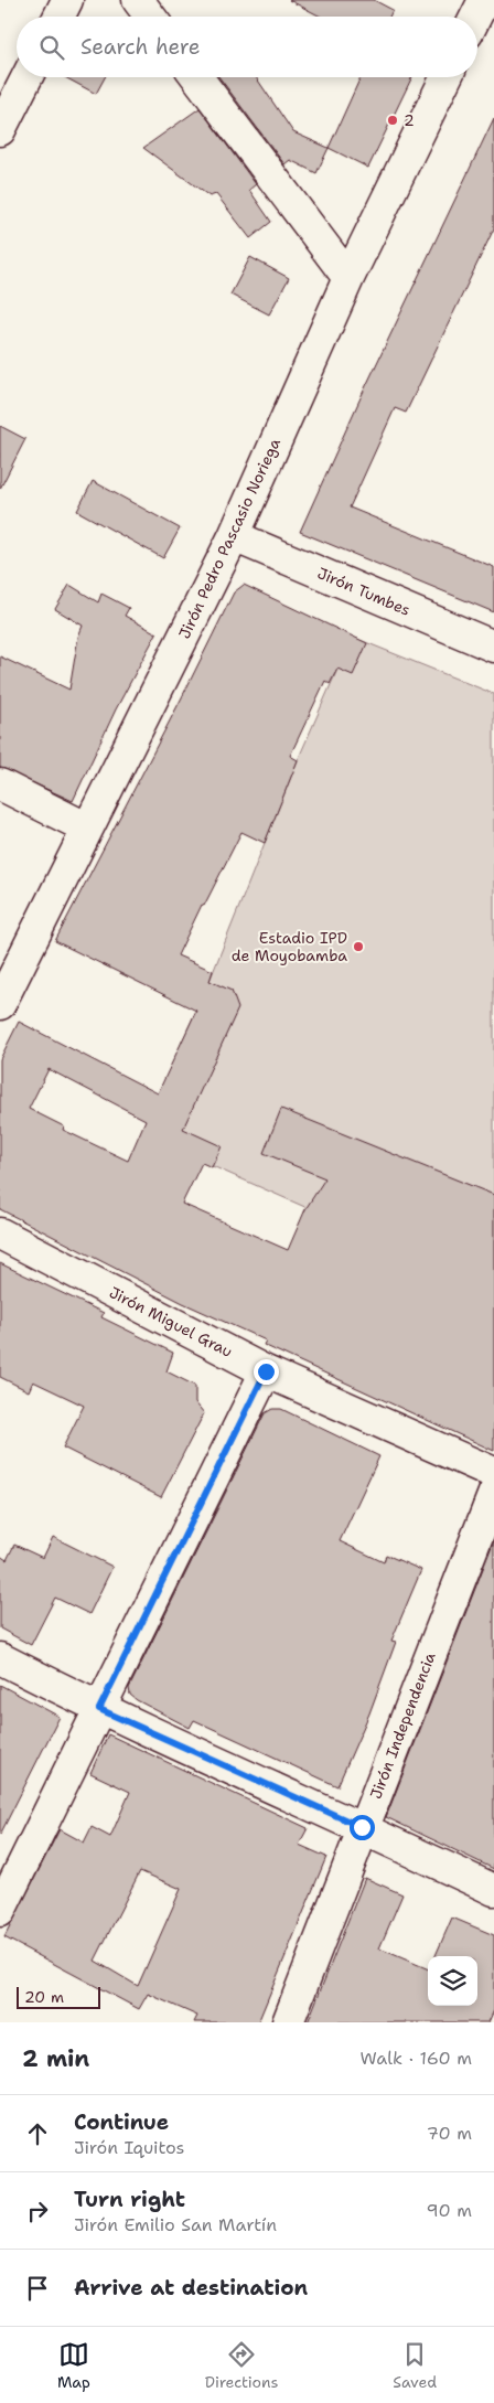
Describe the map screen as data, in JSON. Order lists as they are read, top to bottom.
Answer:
{
  "streets": {
    "street": [
      "Jirón Pedro Pascasio Noriega",
      "Jirón Tumbes",
      "Jirón Miguel Grau",
      "Jirón Independencia"
    ]
  },
  "crossings": [
    ["Jirón Pedro Pascasio Noriega", "Jirón Tumbes"]
  ],
  "places": ["2", "Estadio IPD de Moyobamba"],
  "scale_bar": "20 m",
  "page": {
    "search": "Search here",
    "scale": "20 m",
    "heading": ["2 min", "Walk · 160 m"],
    "list": [
      ["Continue", "Jirón Iquitos", "70 m"],
      ["Turn right", "Jirón Emilio San Martín", "90 m"],
      "Arrive at destination"
    ],
    "nav": ["Map", "Directions", "Saved"]
  }
}
